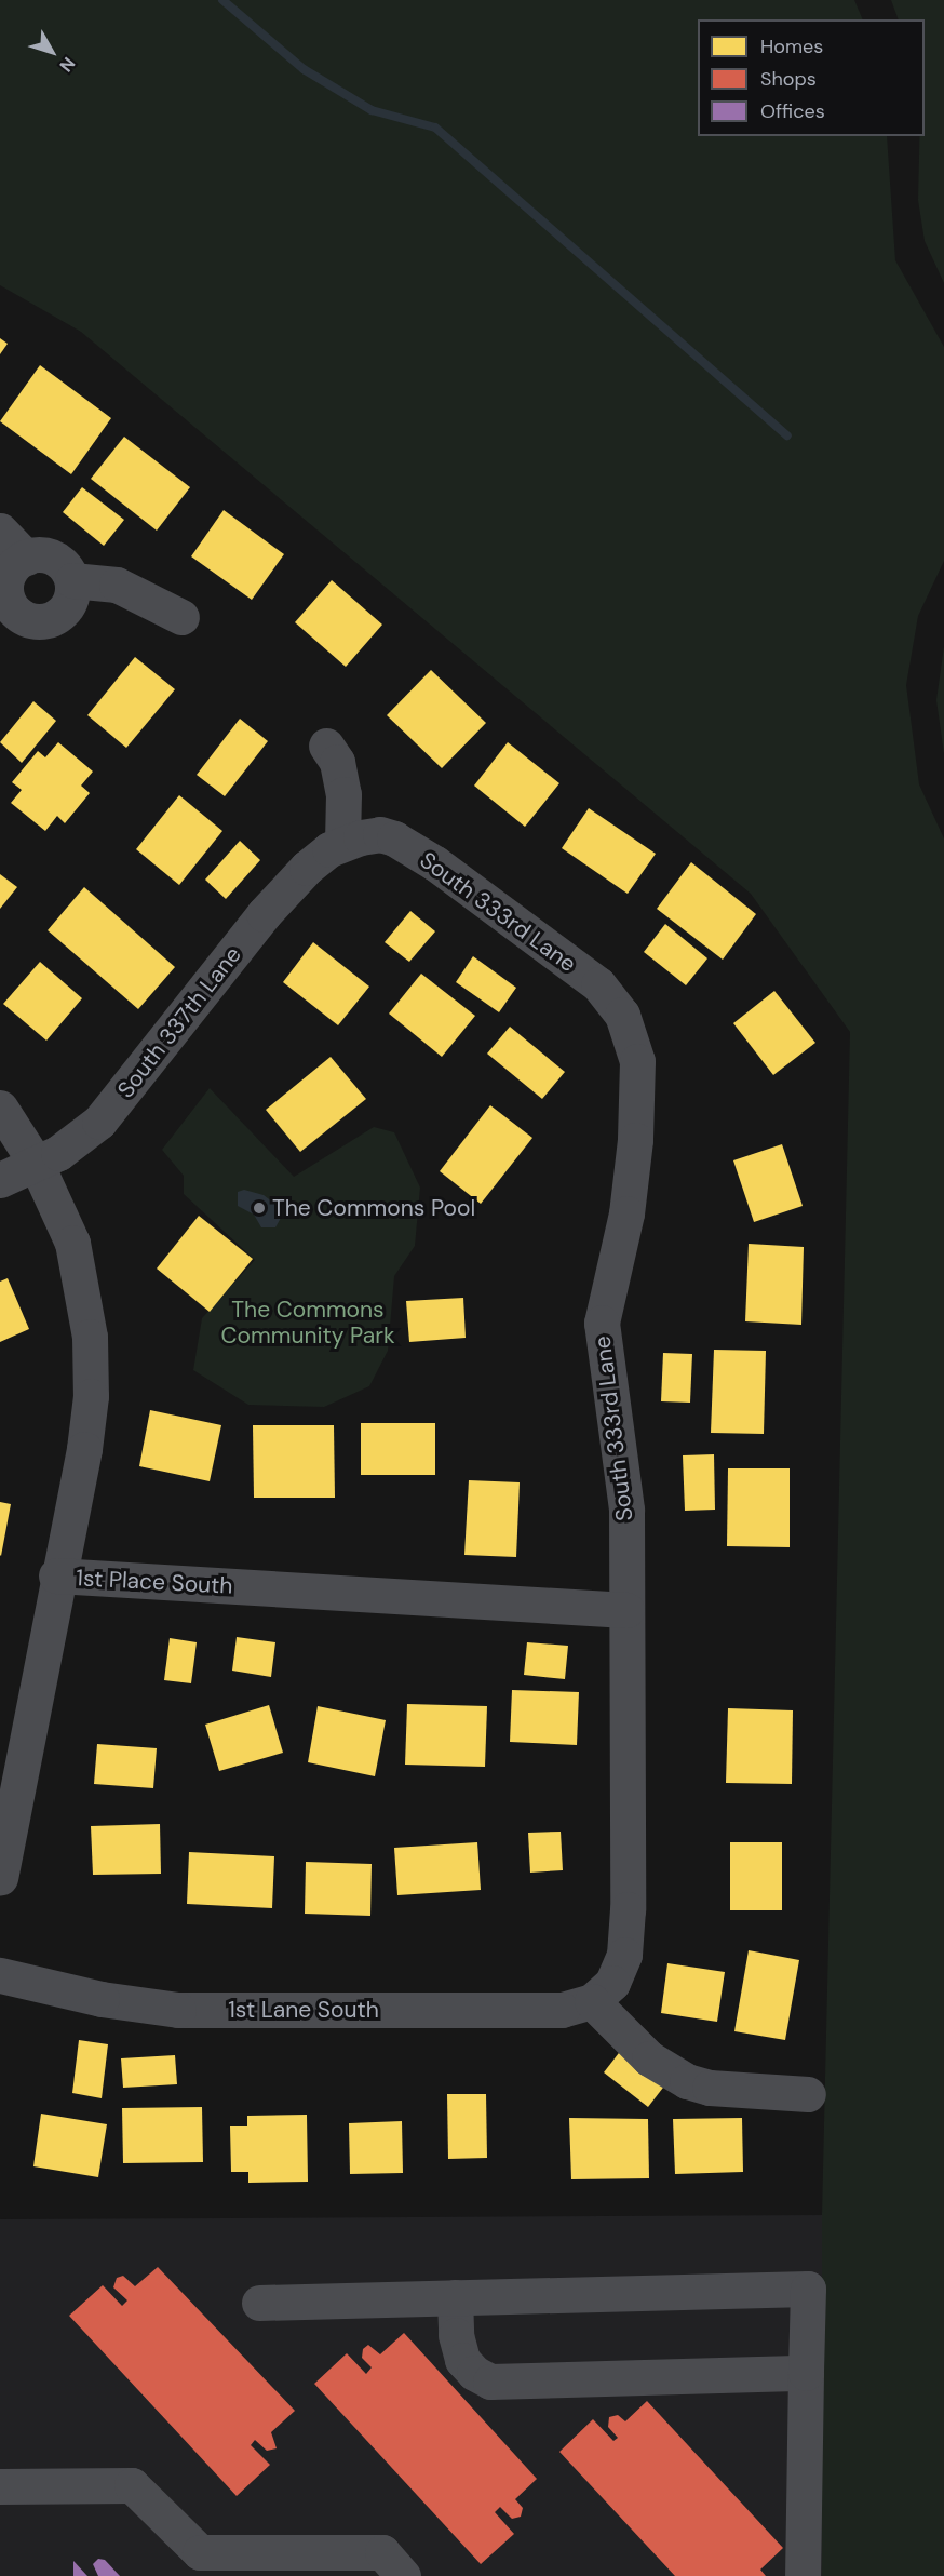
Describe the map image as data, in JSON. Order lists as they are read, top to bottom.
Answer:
{
  "streets": {
    "street": [
      "South 333rd Lane",
      "South 337th Lane",
      "1st Place South",
      "1st Lane South"
    ]
  },
  "crossings": [
    ["South 333rd Lane", "South 337th Lane"],
    ["South 333rd Lane", "1st Place South"],
    ["South 333rd Lane", "1st Lane South"],
    ["South 337th Lane", "1st Place South"]
  ],
  "parks": ["The Commons Community Park"],
  "places": ["The Commons Pool"],
  "legend": ["Homes", "Shops", "Offices"],
  "north": "bottom right"
}
